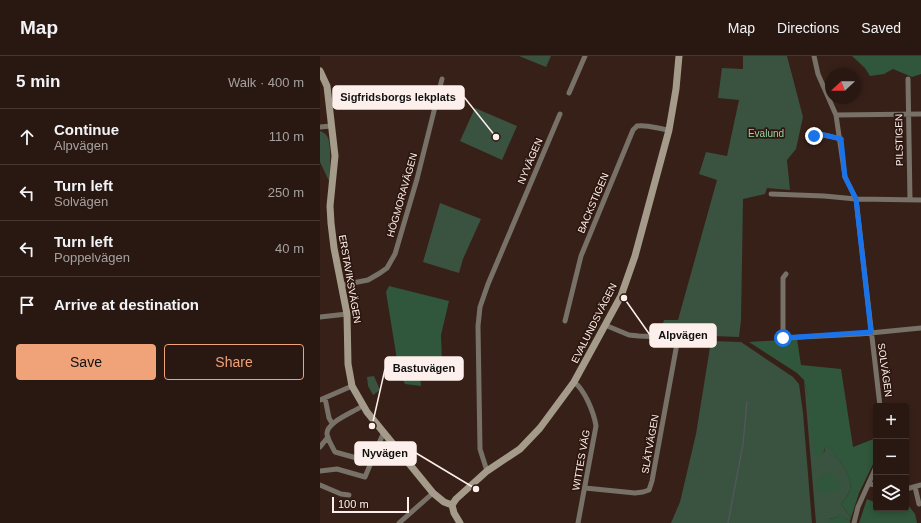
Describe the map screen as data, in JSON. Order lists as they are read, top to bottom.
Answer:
{
  "streets": {
    "street": [
      "PILSTIGEN",
      "NYVÄGEN",
      "HÖGMORAVÄGEN",
      "BACKSTIGEN",
      "ERSTAVIKSVÄGEN",
      "EVALUNDSVÄGEN",
      "SOLVÄGEN",
      "SLÄTVÄGEN",
      "WITTES VÄG"
    ]
  },
  "crossings": [
    ["NYVÄGEN", "EVALUNDSVÄGEN"],
    ["HÖGMORAVÄGEN", "ERSTAVIKSVÄGEN"],
    ["BACKSTIGEN", "EVALUNDSVÄGEN"],
    ["ERSTAVIKSVÄGEN", "EVALUNDSVÄGEN"],
    ["EVALUNDSVÄGEN", "WITTES VÄG"],
    ["SLÄTVÄGEN", "WITTES VÄG"]
  ],
  "parks": ["Evalund"],
  "places": [
    "Sigfridsborgs lekplats",
    "Alpvägen",
    "Bastuvägen",
    "Nyvägen"
  ],
  "scale_bar": "100 m",
  "north": "left",
  "page": {
    "header": "Map",
    "nav": ["Map", "Directions", "Saved"],
    "heading": ["5 min", "Walk · 400 m"],
    "list": [
      ["Continue", "Alpvägen", "110 m"],
      ["Turn left", "Solvägen", "250 m"],
      ["Turn left", "Poppelvägen", "40 m"],
      "Arrive at destination"
    ],
    "buttons": ["Save", "Share"],
    "map_buttons": ["+", "−"],
    "scale": "100 m"
  }
}
